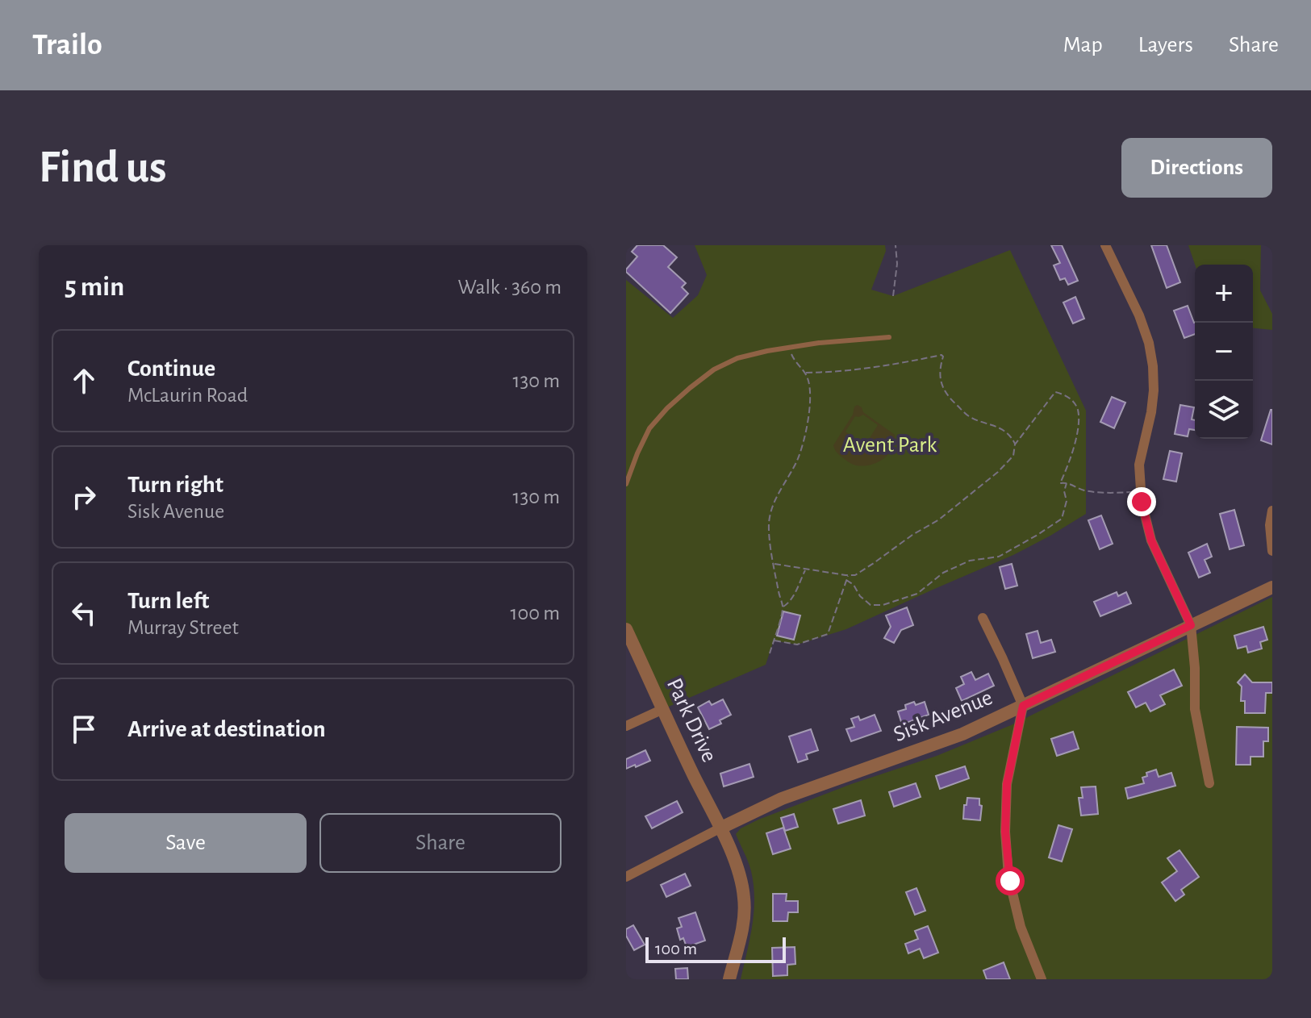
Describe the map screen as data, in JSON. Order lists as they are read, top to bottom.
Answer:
{
  "streets": {
    "street": ["Sisk Avenue", "Park Drive"]
  },
  "crossings": [
    ["Sisk Avenue", "Park Drive"]
  ],
  "parks": ["Avent Park"],
  "scale_bar": "100 m",
  "page": {
    "header": "Trailo",
    "nav": ["Map", "Layers", "Share"],
    "buttons": [
      "Directions",
      ["Save", "Share"]
    ],
    "title": "Find us",
    "heading": ["5 min", "Walk · 360 m"],
    "map_buttons": ["+", "−"],
    "list": [
      ["Continue", "McLaurin Road", "130 m"],
      ["Turn right", "Sisk Avenue", "130 m"],
      ["Turn left", "Murray Street", "100 m"],
      "Arrive at destination"
    ],
    "scale": "100 m"
  }
}
